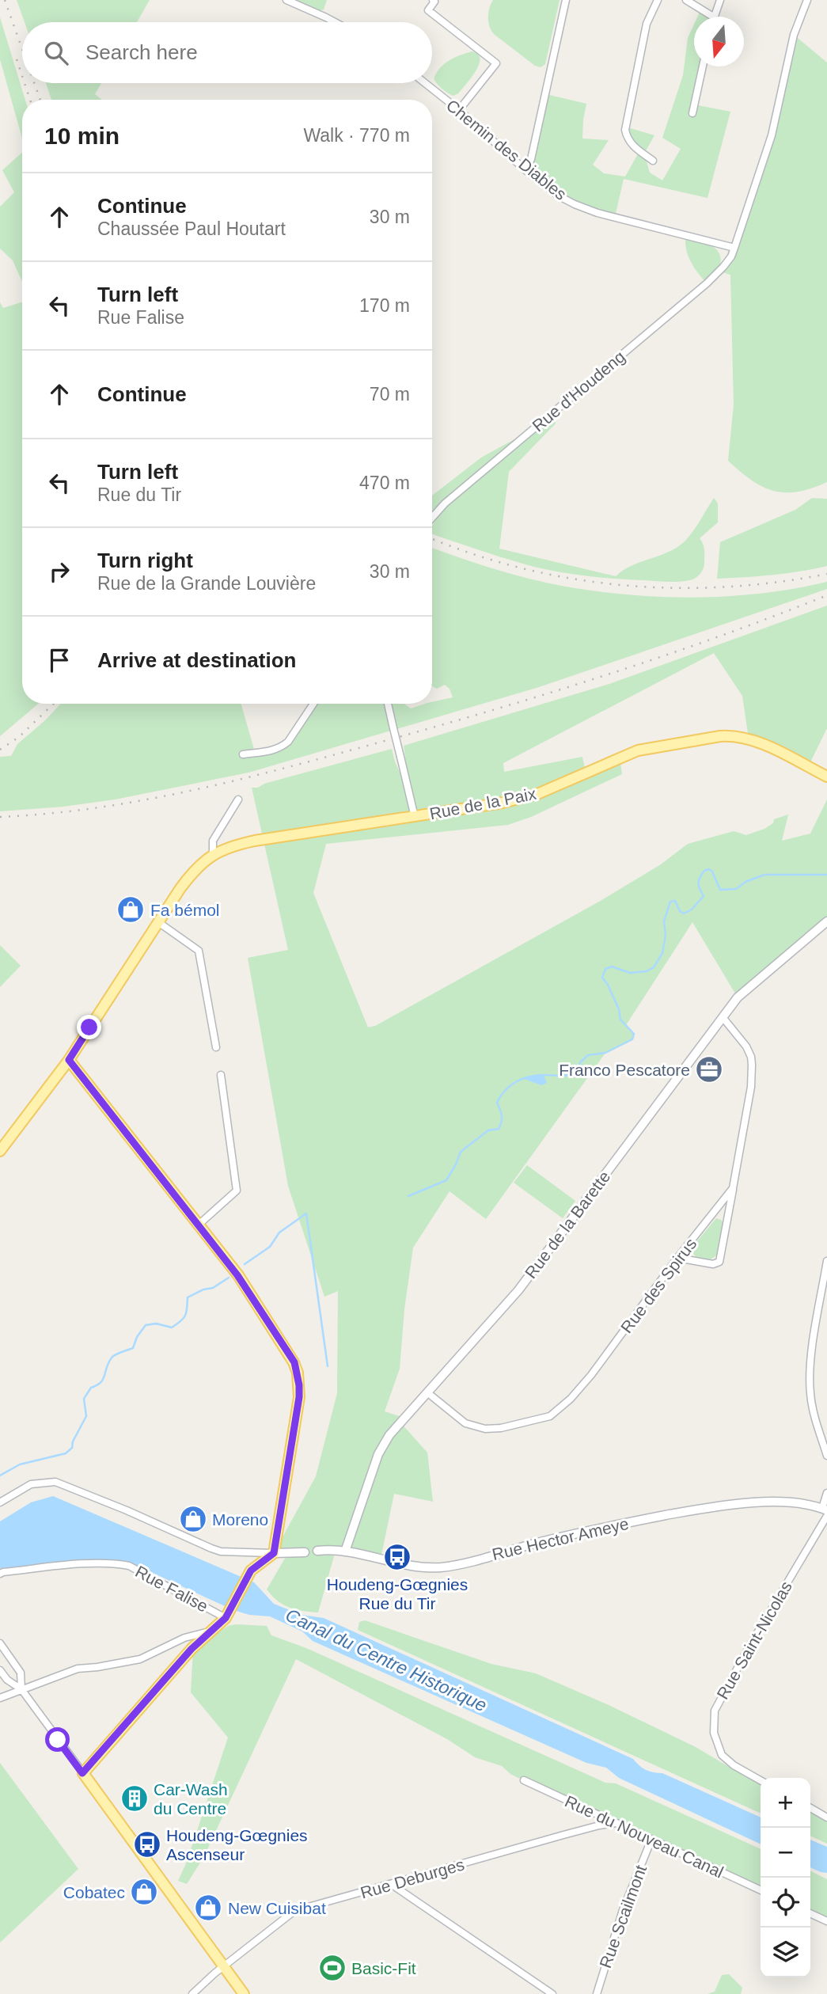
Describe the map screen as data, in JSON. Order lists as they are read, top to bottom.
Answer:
{
  "streets": {
    "main road": ["Rue de la Paix", "Rue Falise"],
    "street": [
      "Chemin des Diables",
      "Rue d'Houdeng",
      "Rue de la Barette",
      "Rue des Spirus",
      "Rue Hector Ameye",
      "Rue Saint-Nicolas",
      "Rue du Nouveau Canal",
      "Rue Deburges",
      "Rue Scailmont"
    ]
  },
  "crossings": [
    ["Chemin des Diables", "Rue d'Houdeng"],
    ["Rue de la Barette", "Rue des Spirus"],
    ["Rue de la Barette", "Rue Hector Ameye"],
    ["Rue Hector Ameye", "Rue Saint-Nicolas"],
    ["Rue du Nouveau Canal", "Rue Deburges"],
    ["Rue du Nouveau Canal", "Rue Scailmont"]
  ],
  "water": ["Canal du Centre Historique"],
  "places": {
    "shop": [
      "Fa bémol",
      "Moreno",
      "Cobatec",
      "New Cuisibat"
    ],
    "office": ["Franco Pescatore"],
    "bus stop": ["Houdeng-Gœgnies Rue du Tir", "Houdeng-Gœgnies Ascenseur"],
    "building": ["Car-Wash du Centre"],
    "sports": ["Basic-Fit"]
  },
  "north": "bottom",
  "page": {
    "search": "Search here",
    "heading": ["10 min", "Walk · 770 m"],
    "list": [
      ["Continue", "Chaussée Paul Houtart", "30 m"],
      ["Turn left", "Rue Falise", "170 m"],
      ["Continue", "70 m"],
      ["Turn left", "Rue du Tir", "470 m"],
      ["Turn right", "Rue de la Grande Louvière", "30 m"],
      "Arrive at destination"
    ],
    "map_buttons": ["+", "−"]
  }
}
